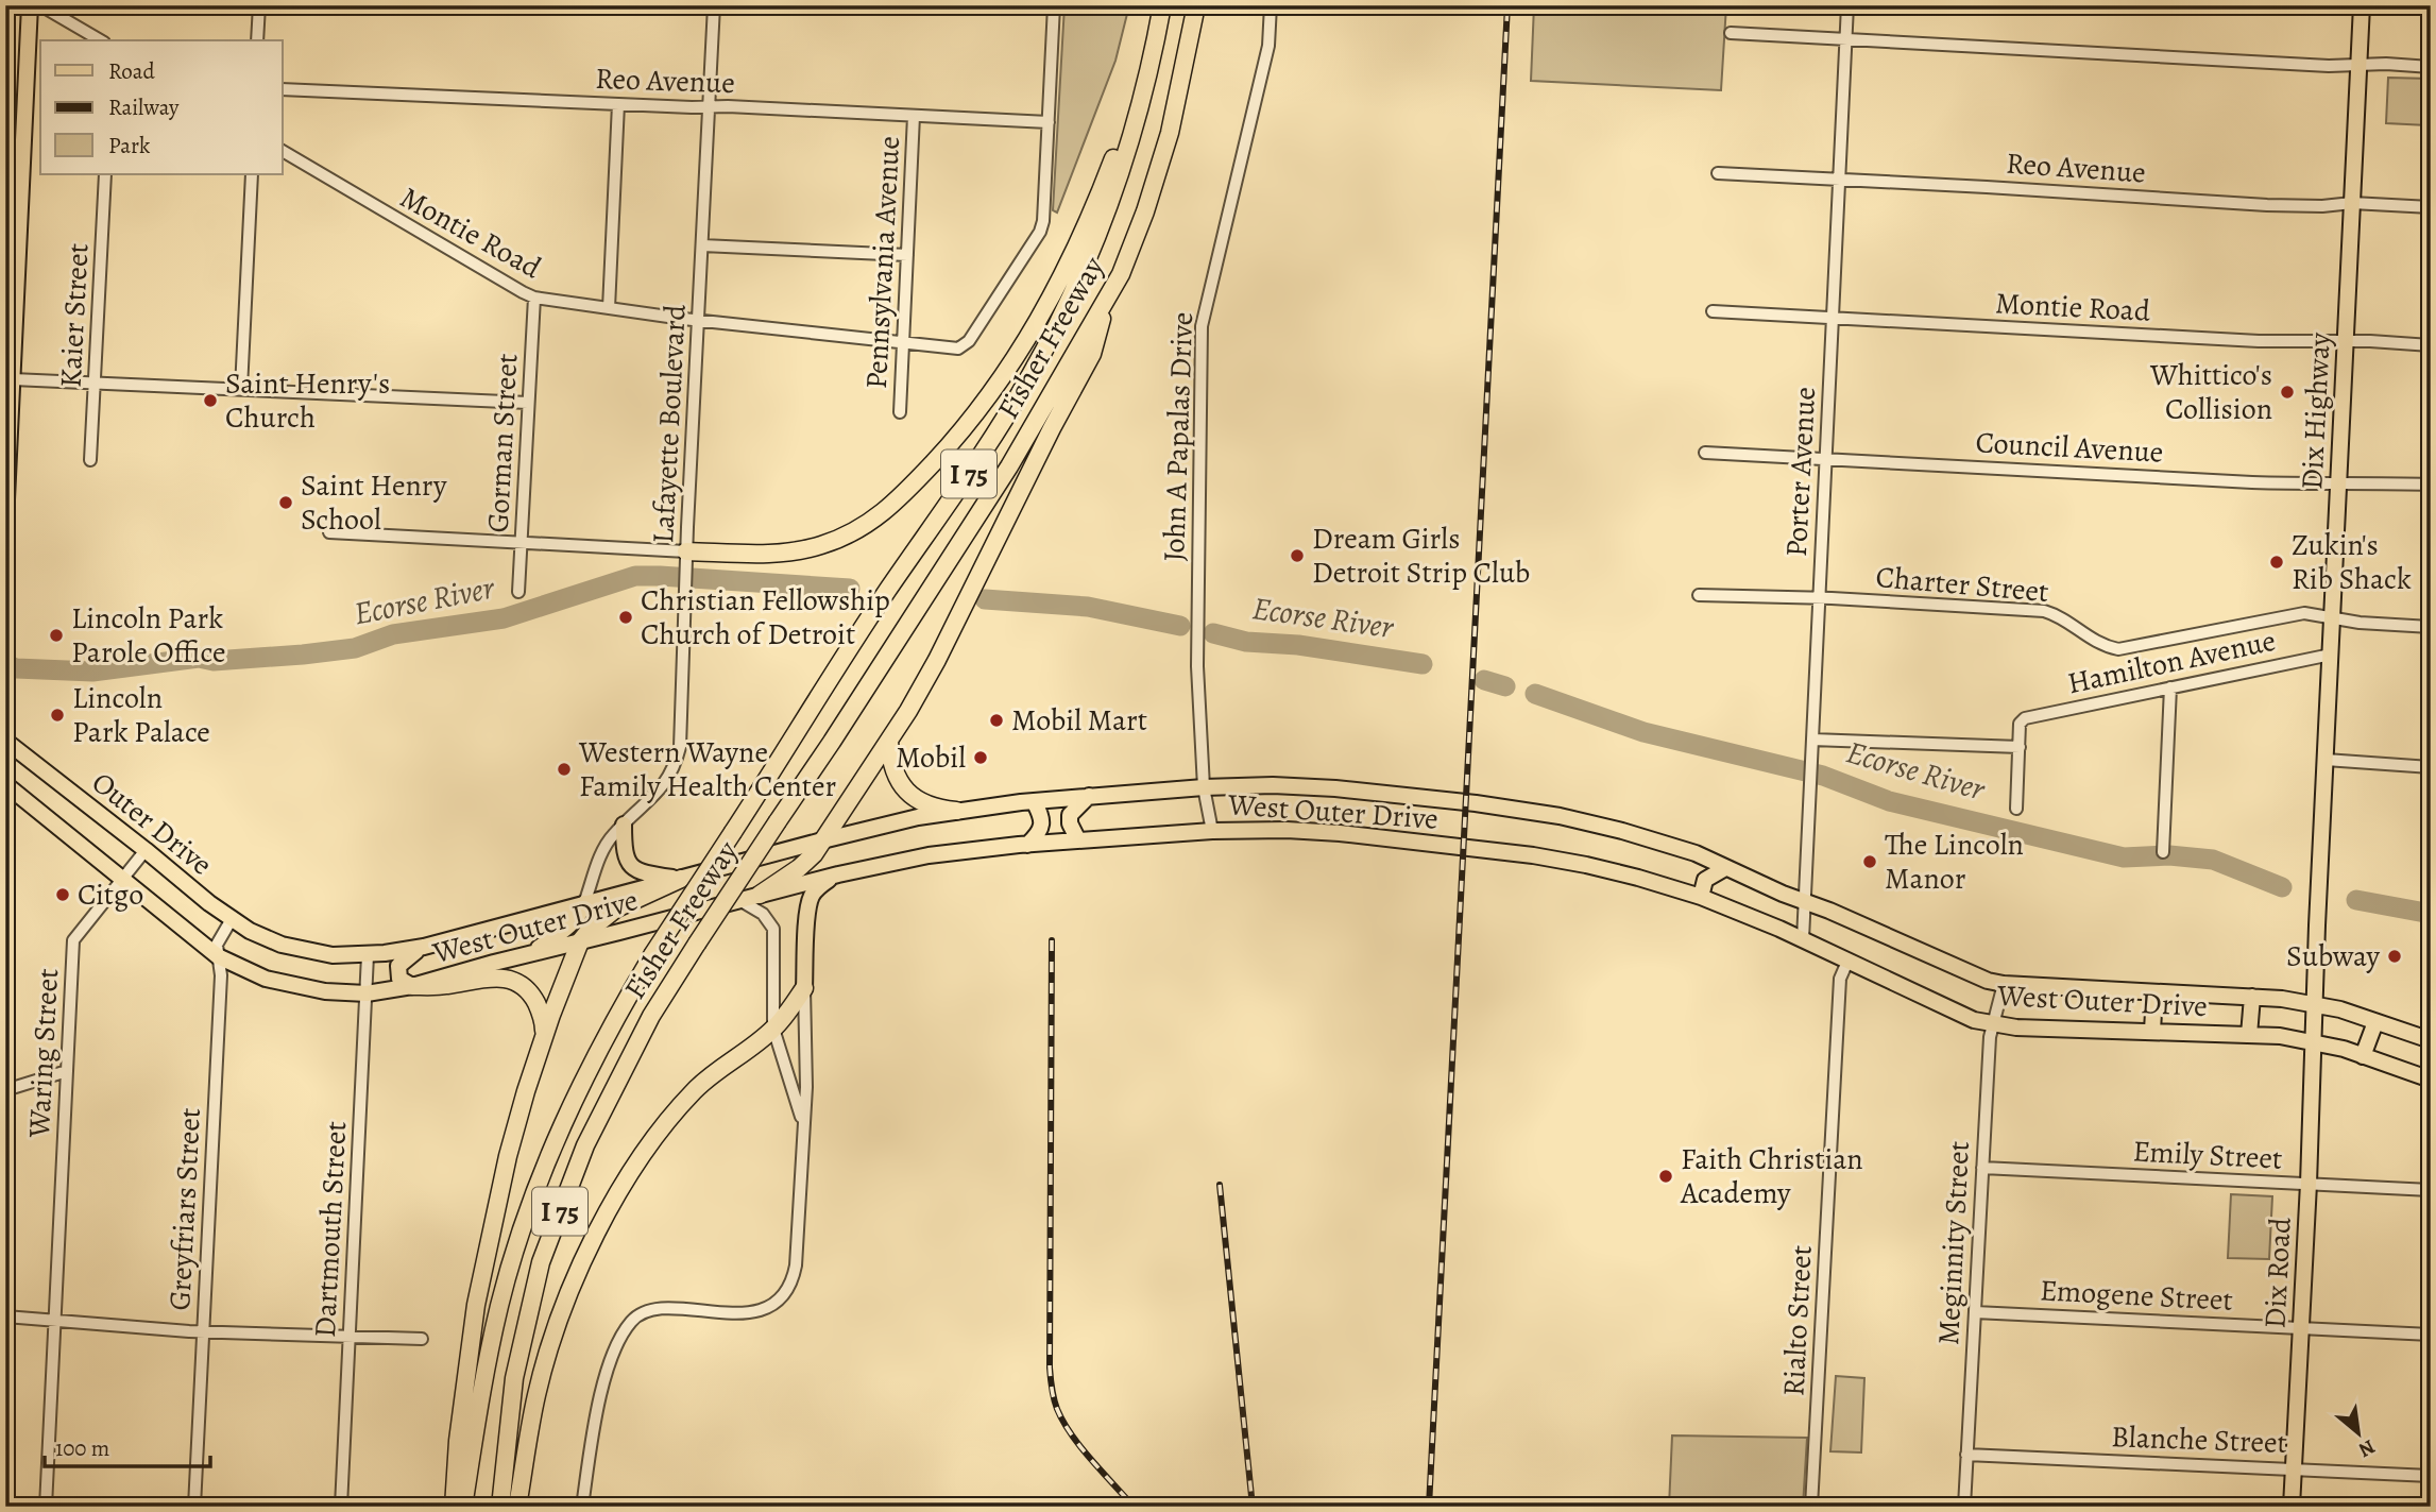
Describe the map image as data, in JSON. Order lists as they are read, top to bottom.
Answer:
{
  "streets": {
    "highway": ["Fisher Freeway", "I 75"],
    "main road": [
      "Dix Highway",
      "West Outer Drive",
      "Outer Drive",
      "Dix Road"
    ],
    "street": [
      "Reo Avenue",
      "Montie Road",
      "Pennsylvania Avenue",
      "Kaier Street",
      "Lafayette Boulevard",
      "John A Papalas Drive",
      "Gorman Street",
      "Council Avenue",
      "Porter Avenue",
      "Charter Street",
      "Hamilton Avenue",
      "Waring Street",
      "Emily Street",
      "Greyfriars Street",
      "Dartmouth Street",
      "Meginnity Street",
      "Emogene Street",
      "Rialto Street",
      "Blanche Street"
    ]
  },
  "crossings": [
    ["Reo Avenue", "Montie Road"],
    ["Reo Avenue", "Pennsylvania Avenue"],
    ["Reo Avenue", "Dix Highway"],
    ["Reo Avenue", "Lafayette Boulevard"],
    ["Reo Avenue", "Porter Avenue"],
    ["Montie Road", "Pennsylvania Avenue"],
    ["Montie Road", "Dix Highway"],
    ["Montie Road", "Lafayette Boulevard"],
    ["Montie Road", "Gorman Street"],
    ["Montie Road", "Porter Avenue"],
    ["Dix Highway", "Council Avenue"],
    ["Dix Highway", "Charter Street"],
    ["Dix Highway", "Hamilton Avenue"],
    ["Dix Highway", "West Outer Drive"],
    ["Dix Highway", "Dix Road"],
    ["Lafayette Boulevard", "West Outer Drive"],
    ["John A Papalas Drive", "West Outer Drive"],
    ["Council Avenue", "Porter Avenue"],
    ["Porter Avenue", "Charter Street"],
    ["Porter Avenue", "West Outer Drive"],
    ["West Outer Drive", "Outer Drive"],
    ["West Outer Drive", "Waring Street"],
    ["West Outer Drive", "Greyfriars Street"],
    ["West Outer Drive", "Dartmouth Street"],
    ["West Outer Drive", "Meginnity Street"],
    ["West Outer Drive", "Dix Road"],
    ["West Outer Drive", "Rialto Street"],
    ["Outer Drive", "Waring Street"],
    ["Outer Drive", "Greyfriars Street"],
    ["Emily Street", "Meginnity Street"],
    ["Emily Street", "Dix Road"],
    ["Meginnity Street", "Emogene Street"],
    ["Meginnity Street", "Blanche Street"],
    ["Dix Road", "Emogene Street"],
    ["Dix Road", "Blanche Street"]
  ],
  "water": ["Ecorse River"],
  "places": [
    "Whittico's Collision",
    "Saint Henry's Church",
    "Saint Henry School",
    "Dream Girls Detroit Strip Club",
    "Zukin's Rib Shack",
    "Christian Fellowship Church of Detroit",
    "Lincoln Park Parole Office",
    "Lincoln Park Palace",
    "Mobil Mart",
    "Mobil",
    "Western Wayne Family Health Center",
    "The Lincoln Manor",
    "Citgo",
    "Subway",
    "Faith Christian Academy"
  ],
  "legend": ["Road", "Railway", "Park"],
  "scale_bar": "100 m",
  "north": "bottom right"
}
